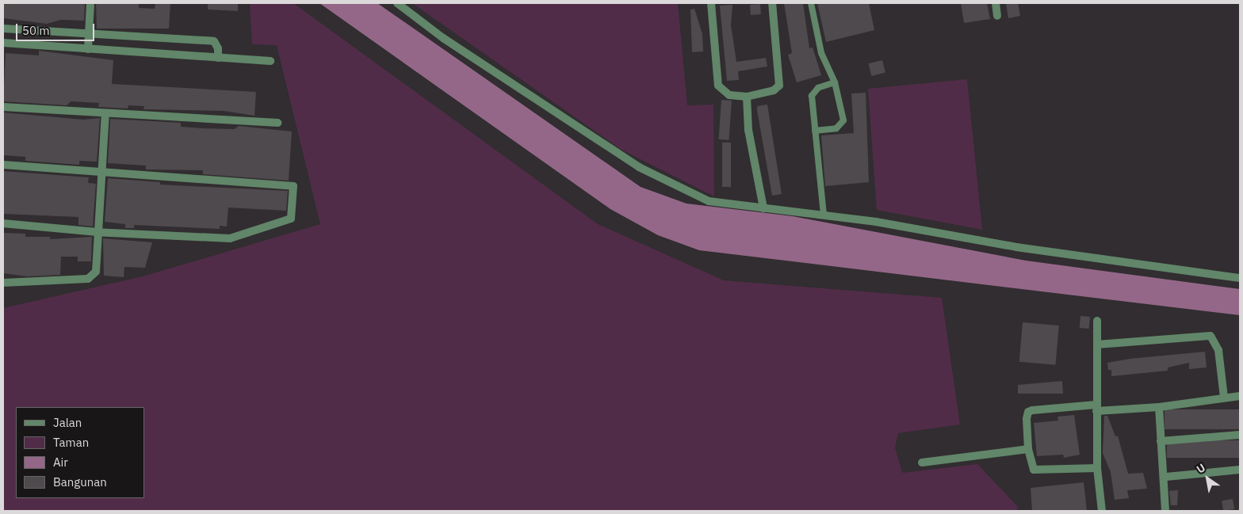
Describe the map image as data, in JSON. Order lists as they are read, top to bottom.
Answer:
{
  "legend": [
    "Jalan",
    "Taman",
    "Air",
    "Bangunan"
  ],
  "scale_bar": "50 m",
  "north": "top left"
}
